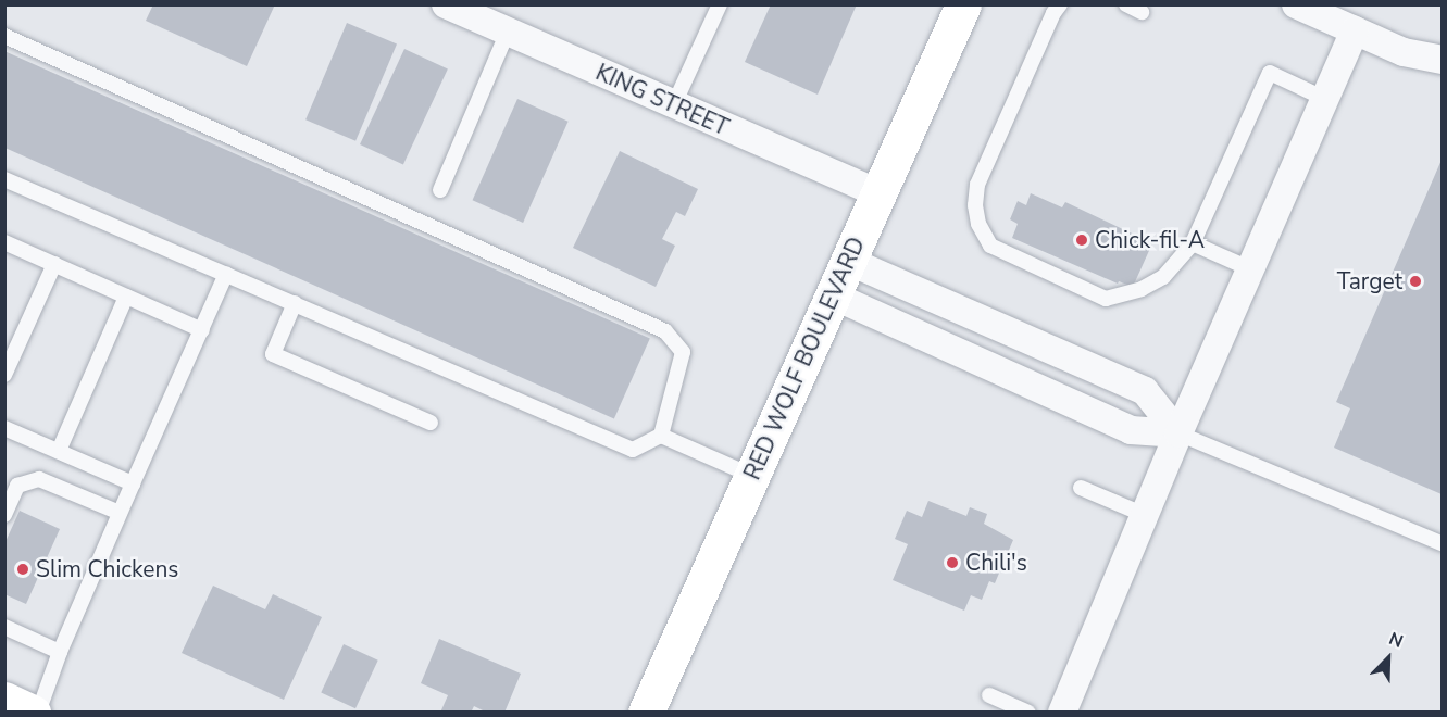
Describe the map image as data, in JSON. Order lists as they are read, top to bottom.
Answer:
{
  "streets": {
    "main road": ["RED WOLF BOULEVARD"],
    "street": ["KING STREET"]
  },
  "crossings": [
    ["KING STREET", "RED WOLF BOULEVARD"]
  ],
  "places": [
    "Chick-fil-A",
    "Target",
    "Chili's",
    "Slim Chickens"
  ],
  "north": "top right"
}
